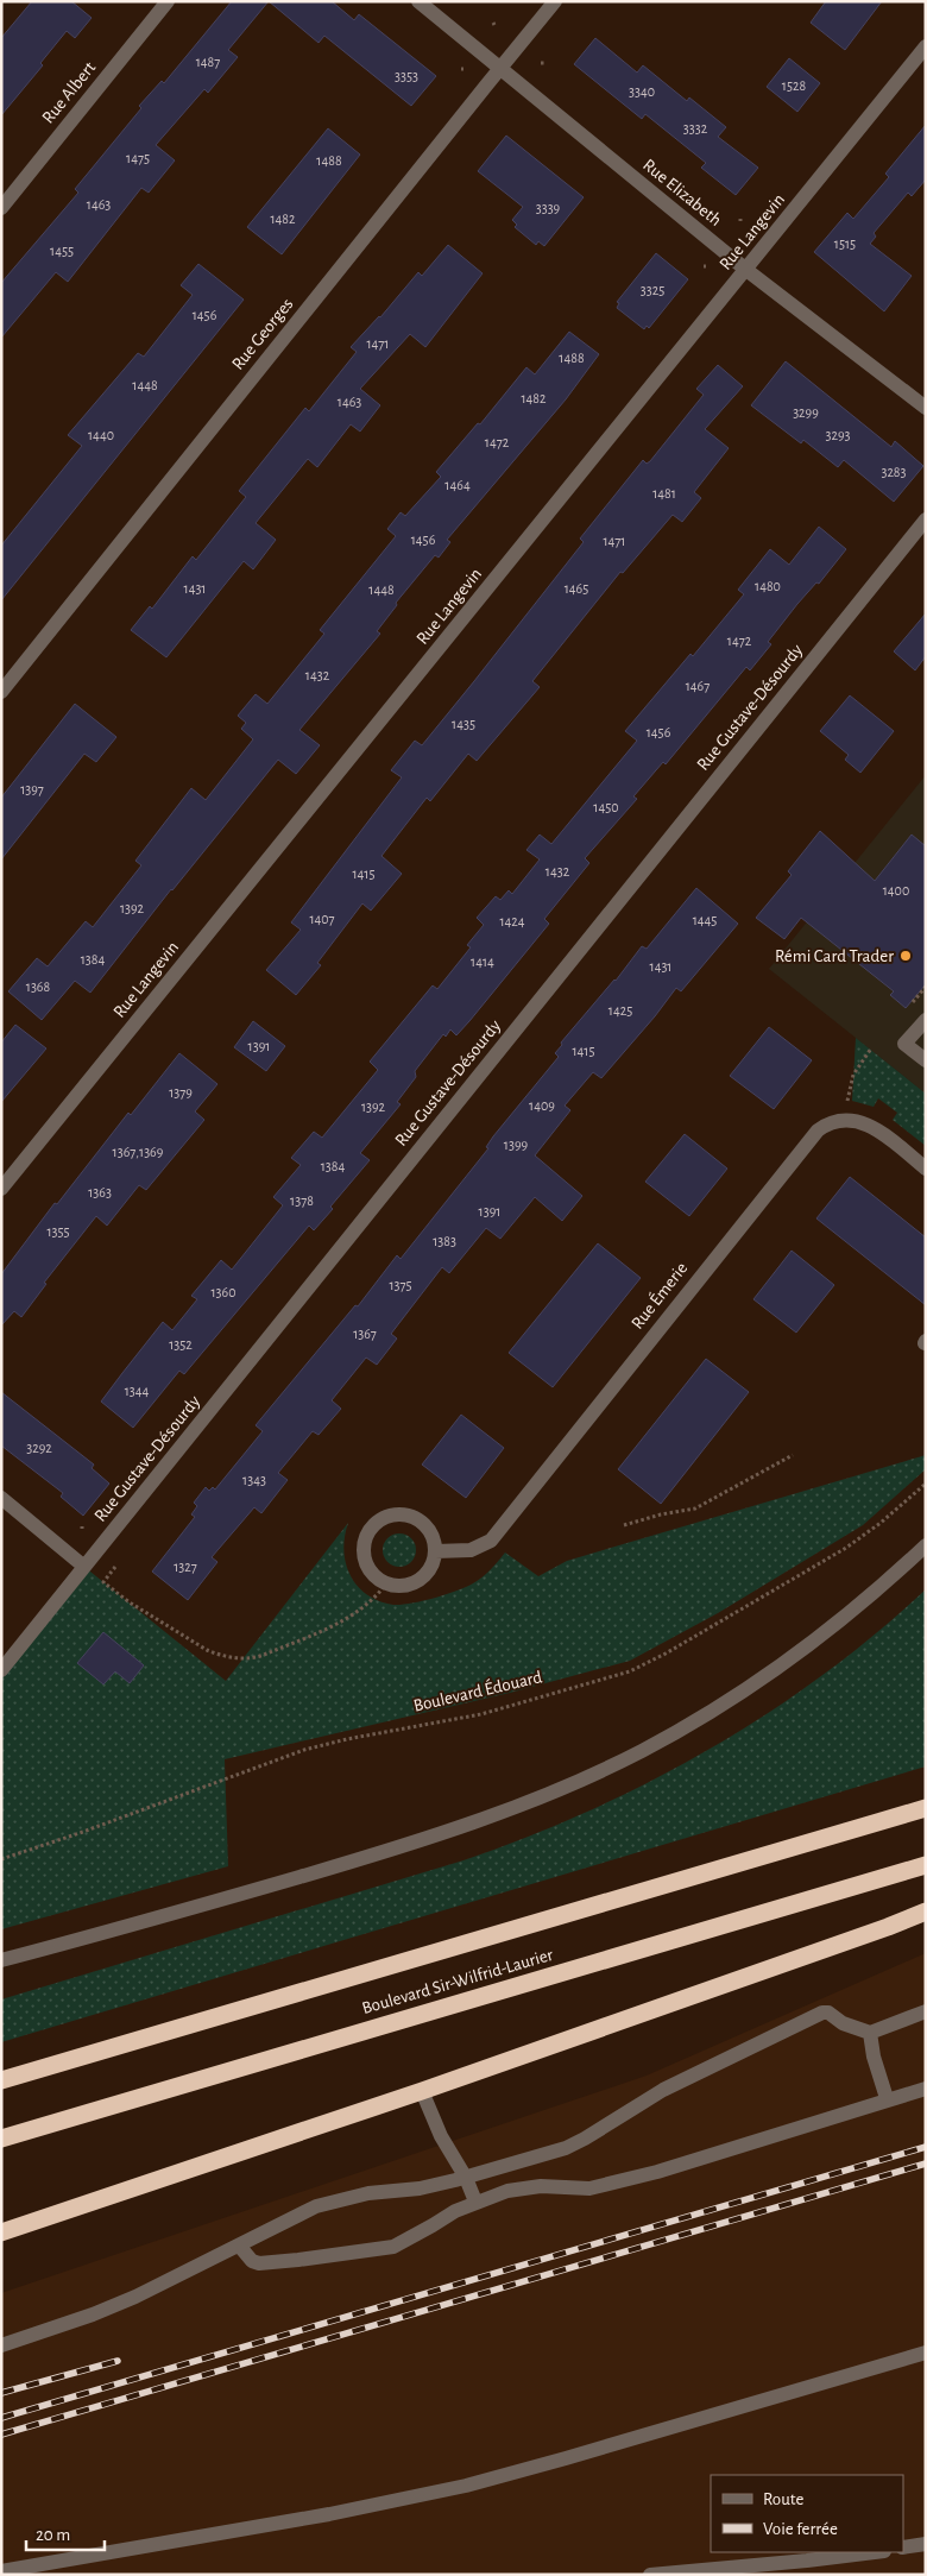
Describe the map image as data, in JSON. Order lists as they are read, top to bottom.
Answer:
{
  "streets": {
    "highway": ["Boulevard Sir-Wilfrid-Laurier"],
    "street": [
      "Rue Albert",
      "Rue Elizabeth",
      "Rue Langevin",
      "Rue Georges",
      "Rue Gustave-Désourdy",
      "Rue Émerie"
    ],
    "path": ["Boulevard Édouard"]
  },
  "crossings": [
    ["Rue Elizabeth", "Rue Langevin"],
    ["Rue Elizabeth", "Rue Georges"]
  ],
  "places": ["Rémi Card Trader"],
  "house_numbers": [
    "1487",
    "3353",
    "1528",
    "3340",
    "3332",
    "1475",
    "1488",
    "1463",
    "3339",
    "1482",
    "1515",
    "1455",
    "3325",
    "1456",
    "1471",
    "1488",
    "1448",
    "1482",
    "1463",
    "3299",
    "1440",
    "3293",
    "1472",
    "3283",
    "1464",
    "1481",
    "1456",
    "1471",
    "1480",
    "1431",
    "1465",
    "1448",
    "1472",
    "1432",
    "1467",
    "1435",
    "1456",
    "1397",
    "1450",
    "1432",
    "1415",
    "1400",
    "1392",
    "1407",
    "1445",
    "1424",
    "1384",
    "1414",
    "1431",
    "1368",
    "1425",
    "1391",
    "1415",
    "1379",
    "1409",
    "1392",
    "1399",
    "1367,1369",
    "1384",
    "1363",
    "1378",
    "1391",
    "1355",
    "1383",
    "1375",
    "1360",
    "1367",
    "1352",
    "1344",
    "3292",
    "1343",
    "1327"
  ],
  "legend": ["Route", "Voie ferrée"],
  "scale_bar": "20 m"
}
